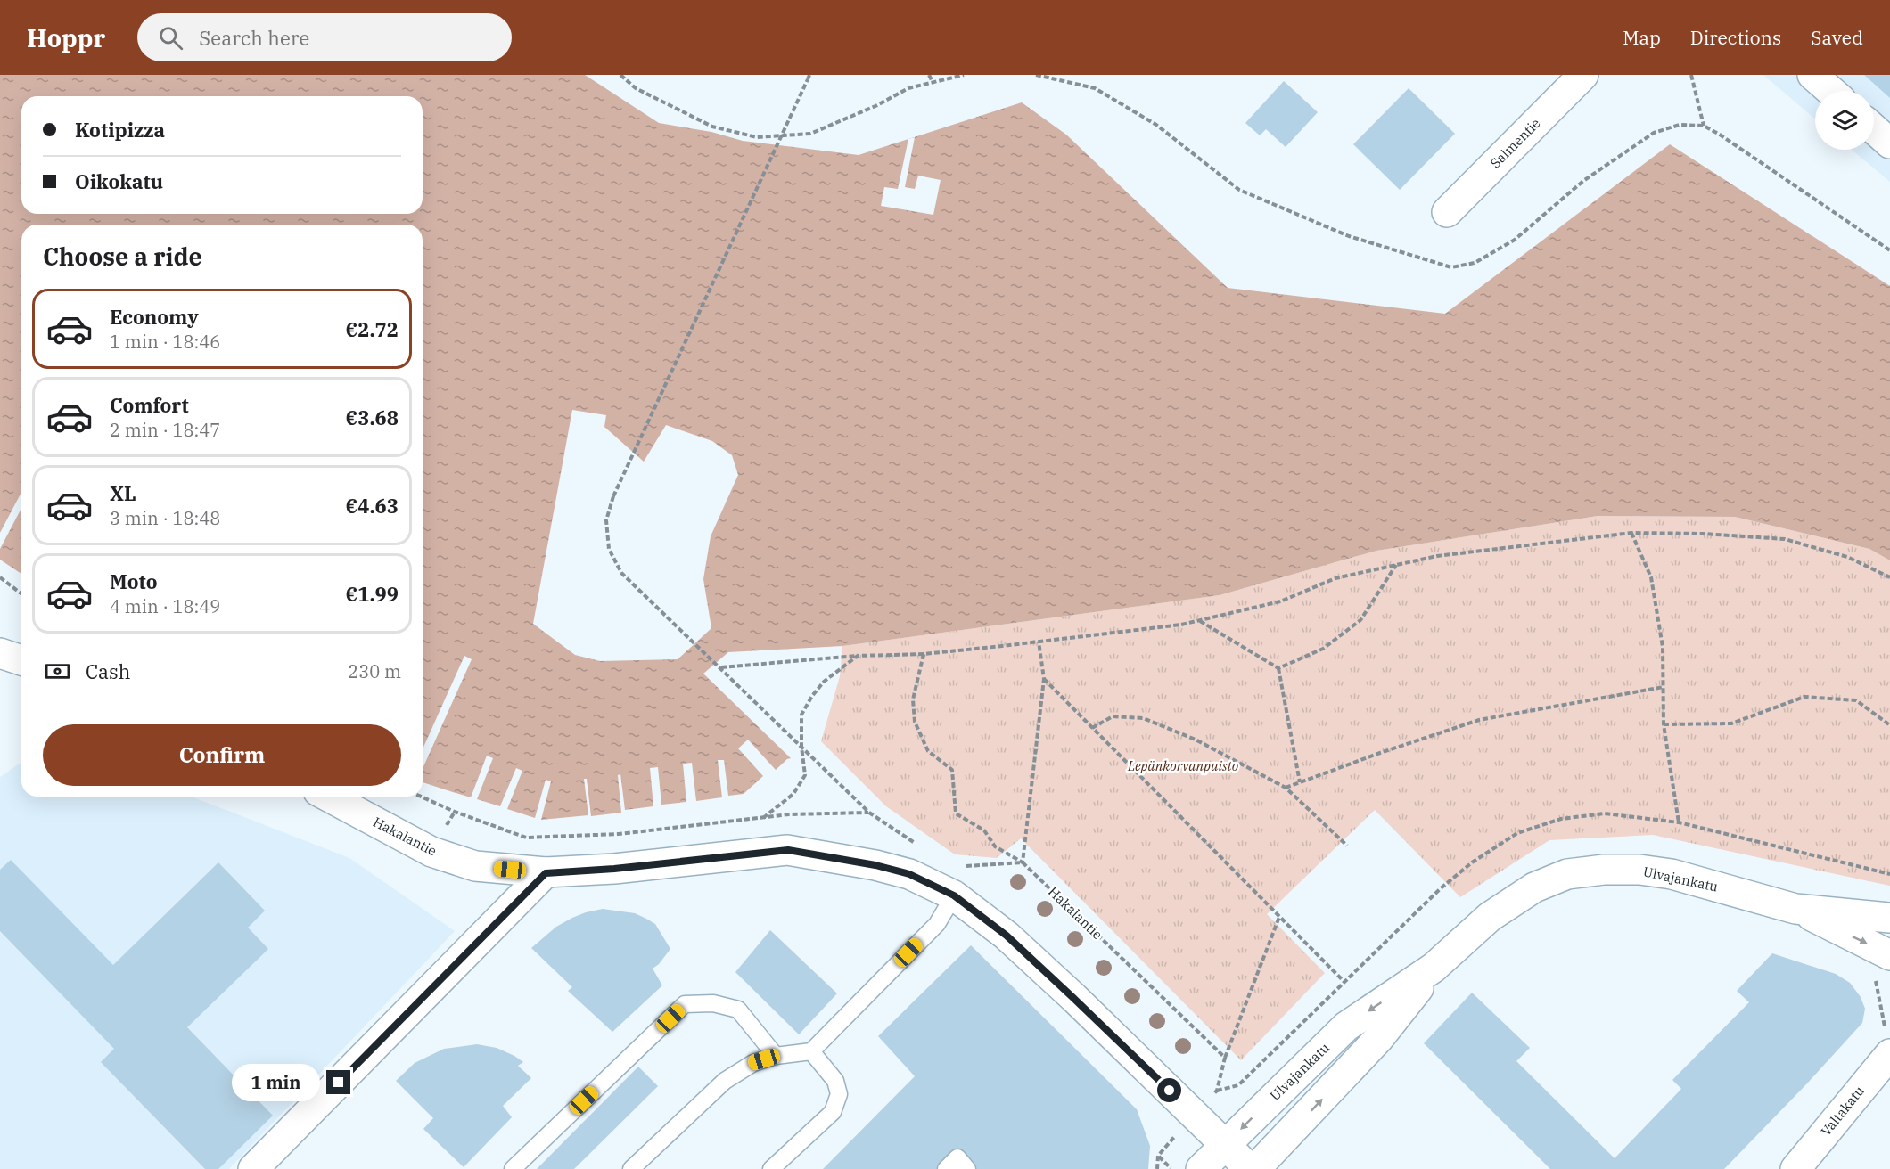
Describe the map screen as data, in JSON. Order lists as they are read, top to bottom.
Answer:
{
  "streets": {
    "street": [
      "Salmentie",
      "Hakalantie",
      "Ulvajankatu",
      "Valtakatu"
    ]
  },
  "crossings": [
    ["Hakalantie", "Ulvajankatu"]
  ],
  "parks": ["Lepänkorvanpuisto"],
  "page": {
    "header": "Hoppr",
    "search": "Search here",
    "nav": ["Map", "Directions", "Saved"],
    "banner": ["Kotipizza", "Oikokatu"],
    "heading": "Choose a ride",
    "list": [
      {
        "name": "Economy",
        "note": "1 min · 18:46",
        "value": "€2.72"
      },
      {
        "name": "Comfort",
        "note": "2 min · 18:47",
        "value": "€3.68"
      },
      {
        "name": "XL",
        "note": "3 min · 18:48",
        "value": "€4.63"
      },
      {
        "name": "Moto",
        "note": "4 min · 18:49",
        "value": "€1.99"
      }
    ],
    "pay": ["Cash", "230 m"],
    "buttons": "Confirm",
    "bubble": "1 min"
  }
}
